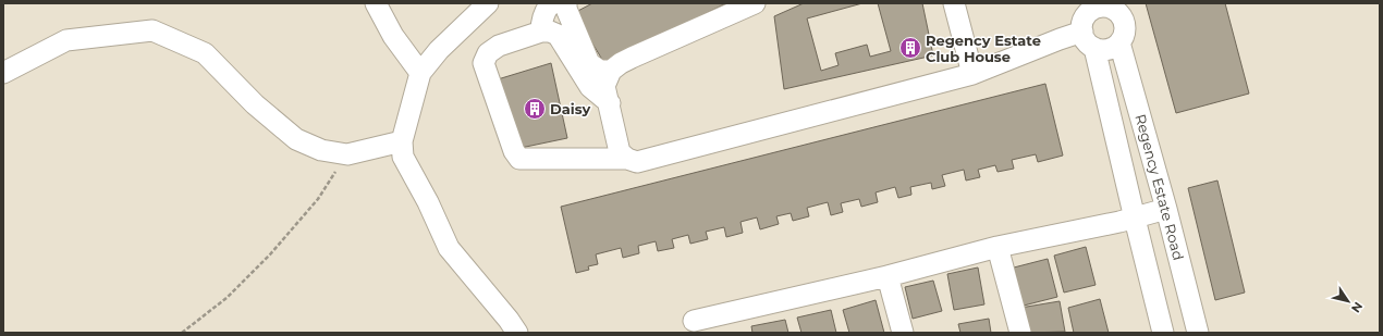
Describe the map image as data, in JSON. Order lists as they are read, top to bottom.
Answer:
{
  "streets": {
    "street": ["Regency Estate Road"]
  },
  "places": {
    "building": ["Regency Estate Club House", "Daisy"]
  },
  "north": "bottom right"
}
